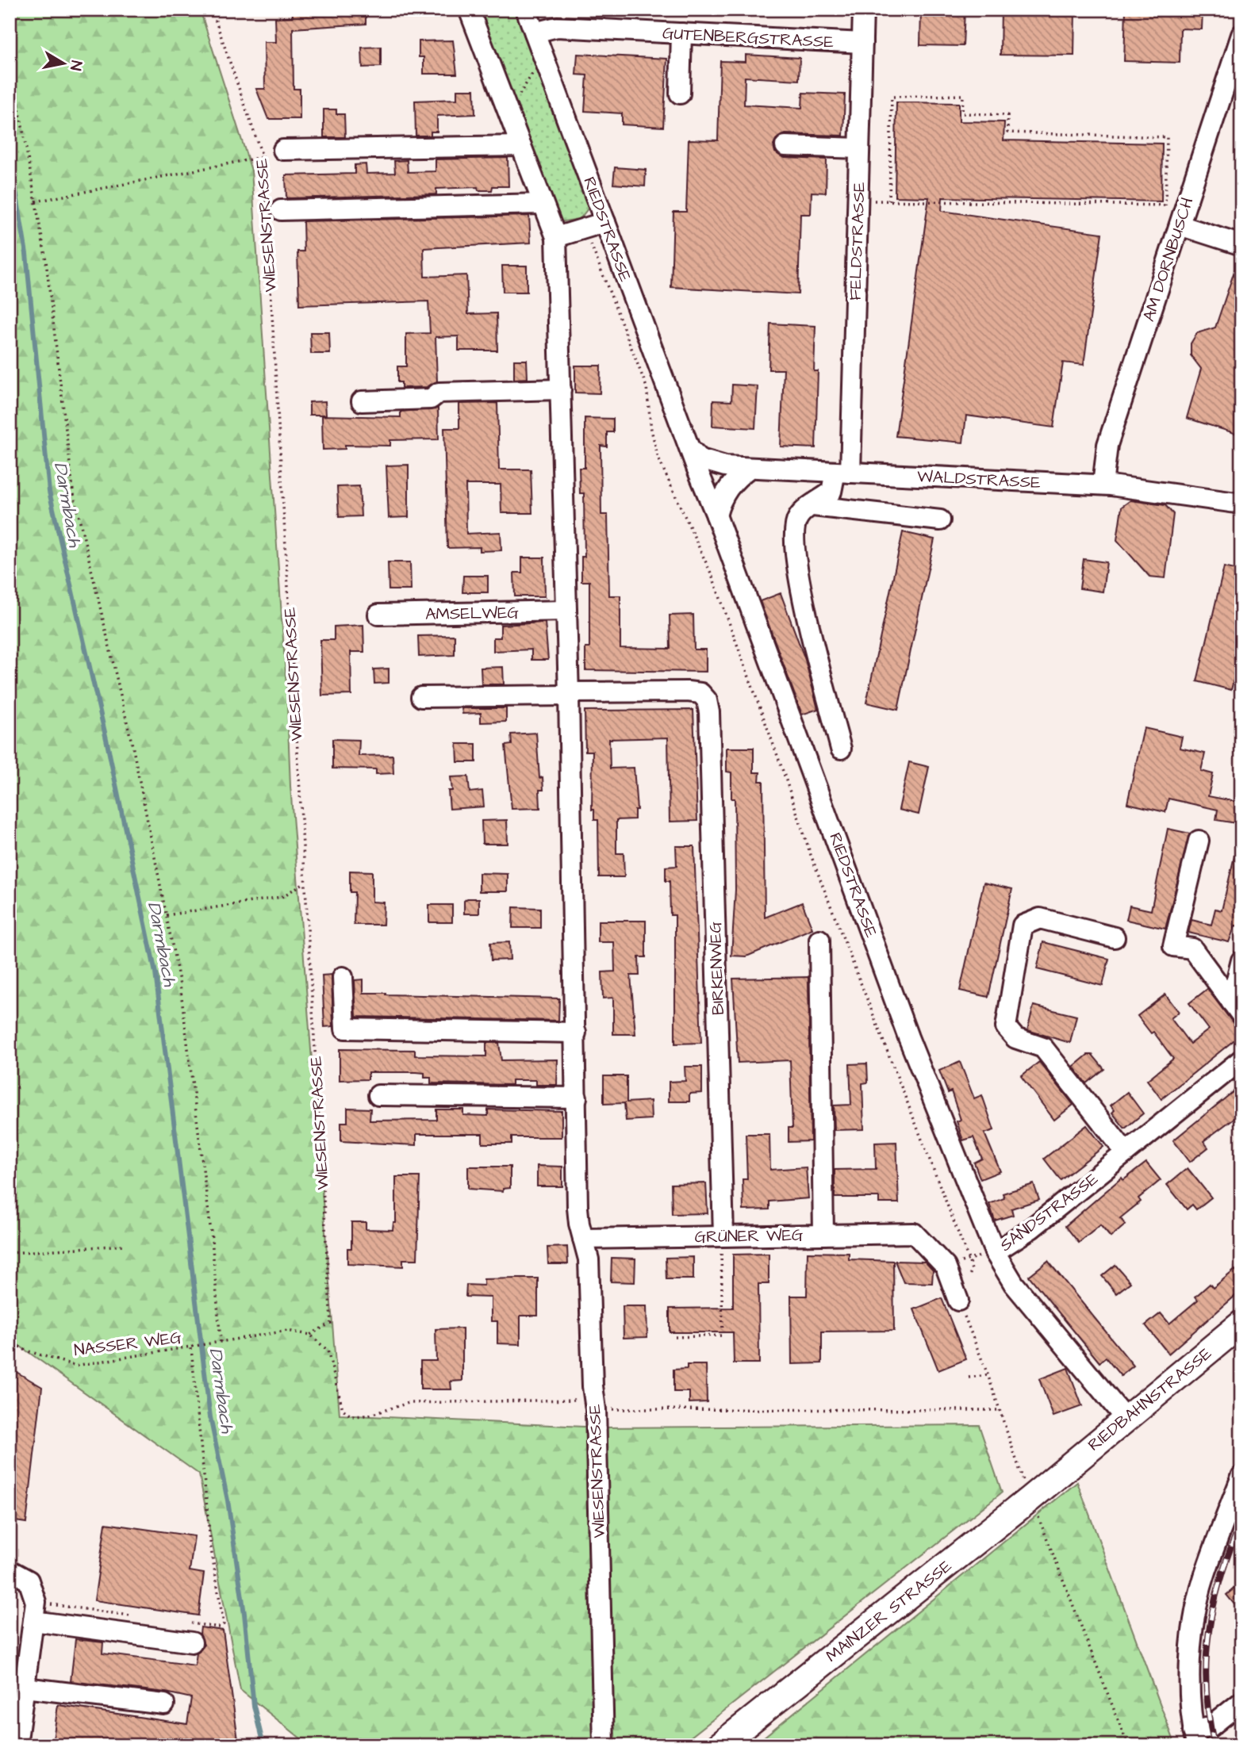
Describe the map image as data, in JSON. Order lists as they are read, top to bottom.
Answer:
{
  "streets": {
    "main road": ["RIEDBAHNSTRASSE", "MAINZER STRASSE"],
    "street": [
      "GUTENBERGSTRASSE",
      "WIESENSTRASSE",
      "RIEDSTRASSE",
      "FELDSTRASSE",
      "AM DORNBUSCH",
      "WALDSTRASSE",
      "AMSELWEG",
      "BIRKENWEG",
      "SANDSTRASSE",
      "GRÜNER WEG"
    ],
    "path": ["NASSER WEG"]
  },
  "crossings": [
    ["GUTENBERGSTRASSE", "RIEDSTRASSE"],
    ["GUTENBERGSTRASSE", "FELDSTRASSE"],
    ["WIESENSTRASSE", "AMSELWEG"],
    ["WIESENSTRASSE", "BIRKENWEG"],
    ["WIESENSTRASSE", "GRÜNER WEG"],
    ["WIESENSTRASSE", "NASSER WEG"],
    ["RIEDSTRASSE", "WALDSTRASSE"],
    ["RIEDSTRASSE", "SANDSTRASSE"],
    ["FELDSTRASSE", "WALDSTRASSE"],
    ["AM DORNBUSCH", "WALDSTRASSE"],
    ["BIRKENWEG", "GRÜNER WEG"],
    ["SANDSTRASSE", "RIEDBAHNSTRASSE"],
    ["RIEDBAHNSTRASSE", "MAINZER STRASSE"]
  ],
  "water": ["Darmbach"],
  "north": "right"
}
